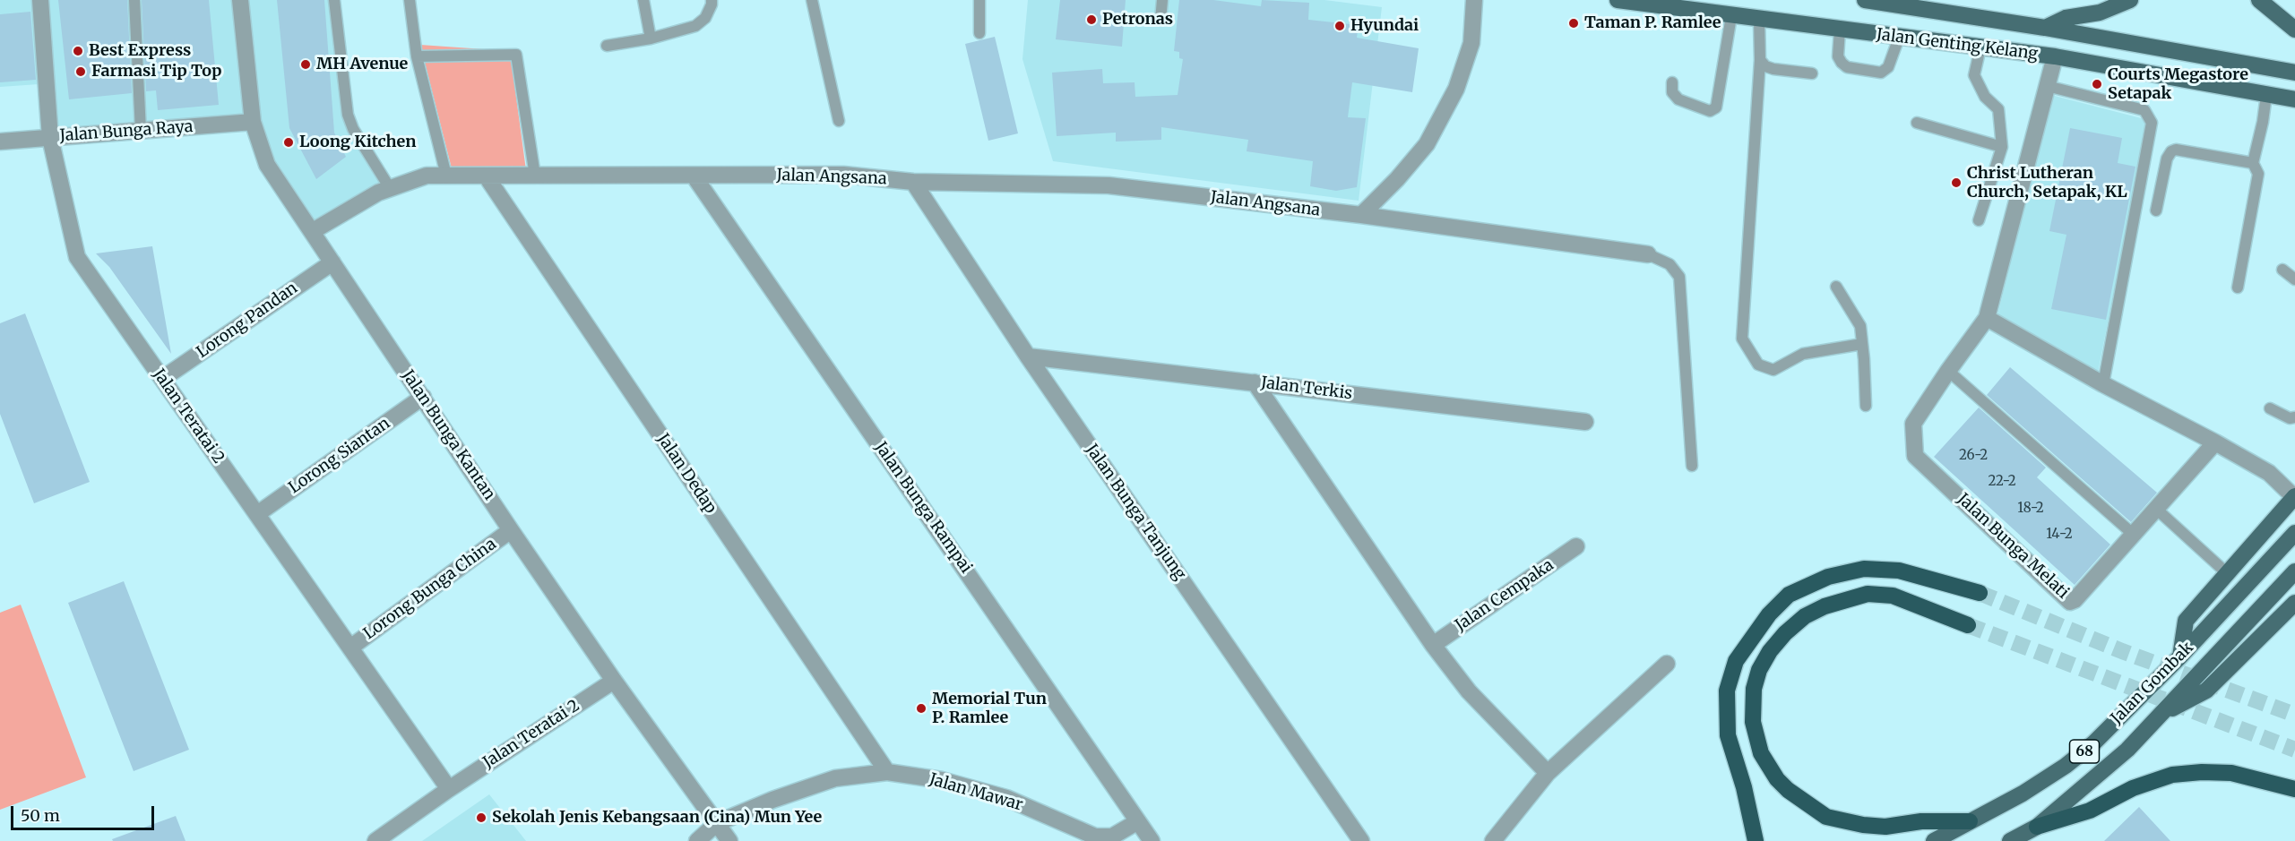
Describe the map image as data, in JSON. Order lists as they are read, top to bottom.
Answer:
{
  "streets": {
    "main road": ["Jalan Genting Kelang", "Jalan Gombak", "68"],
    "street": [
      "Jalan Bunga Raya",
      "Jalan Angsana",
      "Lorong Pandan",
      "Jalan Terkis",
      "Jalan Teratai 2",
      "Jalan Bunga Kantan",
      "Lorong Siantan",
      "Jalan Dedap",
      "Jalan Bunga Rampai",
      "Jalan Bunga Tanjung",
      "Jalan Bunga Melati",
      "Lorong Bunga China",
      "Jalan Cempaka",
      "Jalan Mawar"
    ]
  },
  "crossings": [
    ["Jalan Genting Kelang", "Jalan Bunga Melati"],
    ["Jalan Bunga Raya", "Jalan Teratai 2"],
    ["Jalan Bunga Raya", "Jalan Bunga Kantan"],
    ["Jalan Angsana", "Jalan Bunga Kantan"],
    ["Jalan Angsana", "Jalan Dedap"],
    ["Jalan Angsana", "Jalan Bunga Rampai"],
    ["Jalan Angsana", "Jalan Bunga Tanjung"],
    ["Lorong Pandan", "Jalan Teratai 2"],
    ["Lorong Pandan", "Jalan Bunga Kantan"],
    ["Jalan Terkis", "Jalan Bunga Tanjung"],
    ["Jalan Teratai 2", "Jalan Bunga Kantan"],
    ["Jalan Teratai 2", "Lorong Siantan"],
    ["Jalan Teratai 2", "Lorong Bunga China"],
    ["Jalan Bunga Kantan", "Lorong Siantan"],
    ["Jalan Bunga Kantan", "Lorong Bunga China"],
    ["Jalan Bunga Kantan", "Jalan Mawar"],
    ["Jalan Dedap", "Jalan Mawar"],
    ["Jalan Bunga Rampai", "Jalan Mawar"]
  ],
  "places": [
    "Petronas",
    "Taman P. Ramlee",
    "Hyundai",
    "Best Express",
    "MH Avenue",
    "Farmasi Tip Top",
    "Courts Megastore Setapak",
    "Loong Kitchen",
    "Christ Lutheran Church, Setapak, KL",
    "Memorial Tun P. Ramlee",
    "Sekolah Jenis Kebangsaan (Cina) Mun Yee"
  ],
  "house_numbers": [
    "26-2",
    "22-2",
    "18-2",
    "14-2"
  ],
  "scale_bar": "50 m"
}
